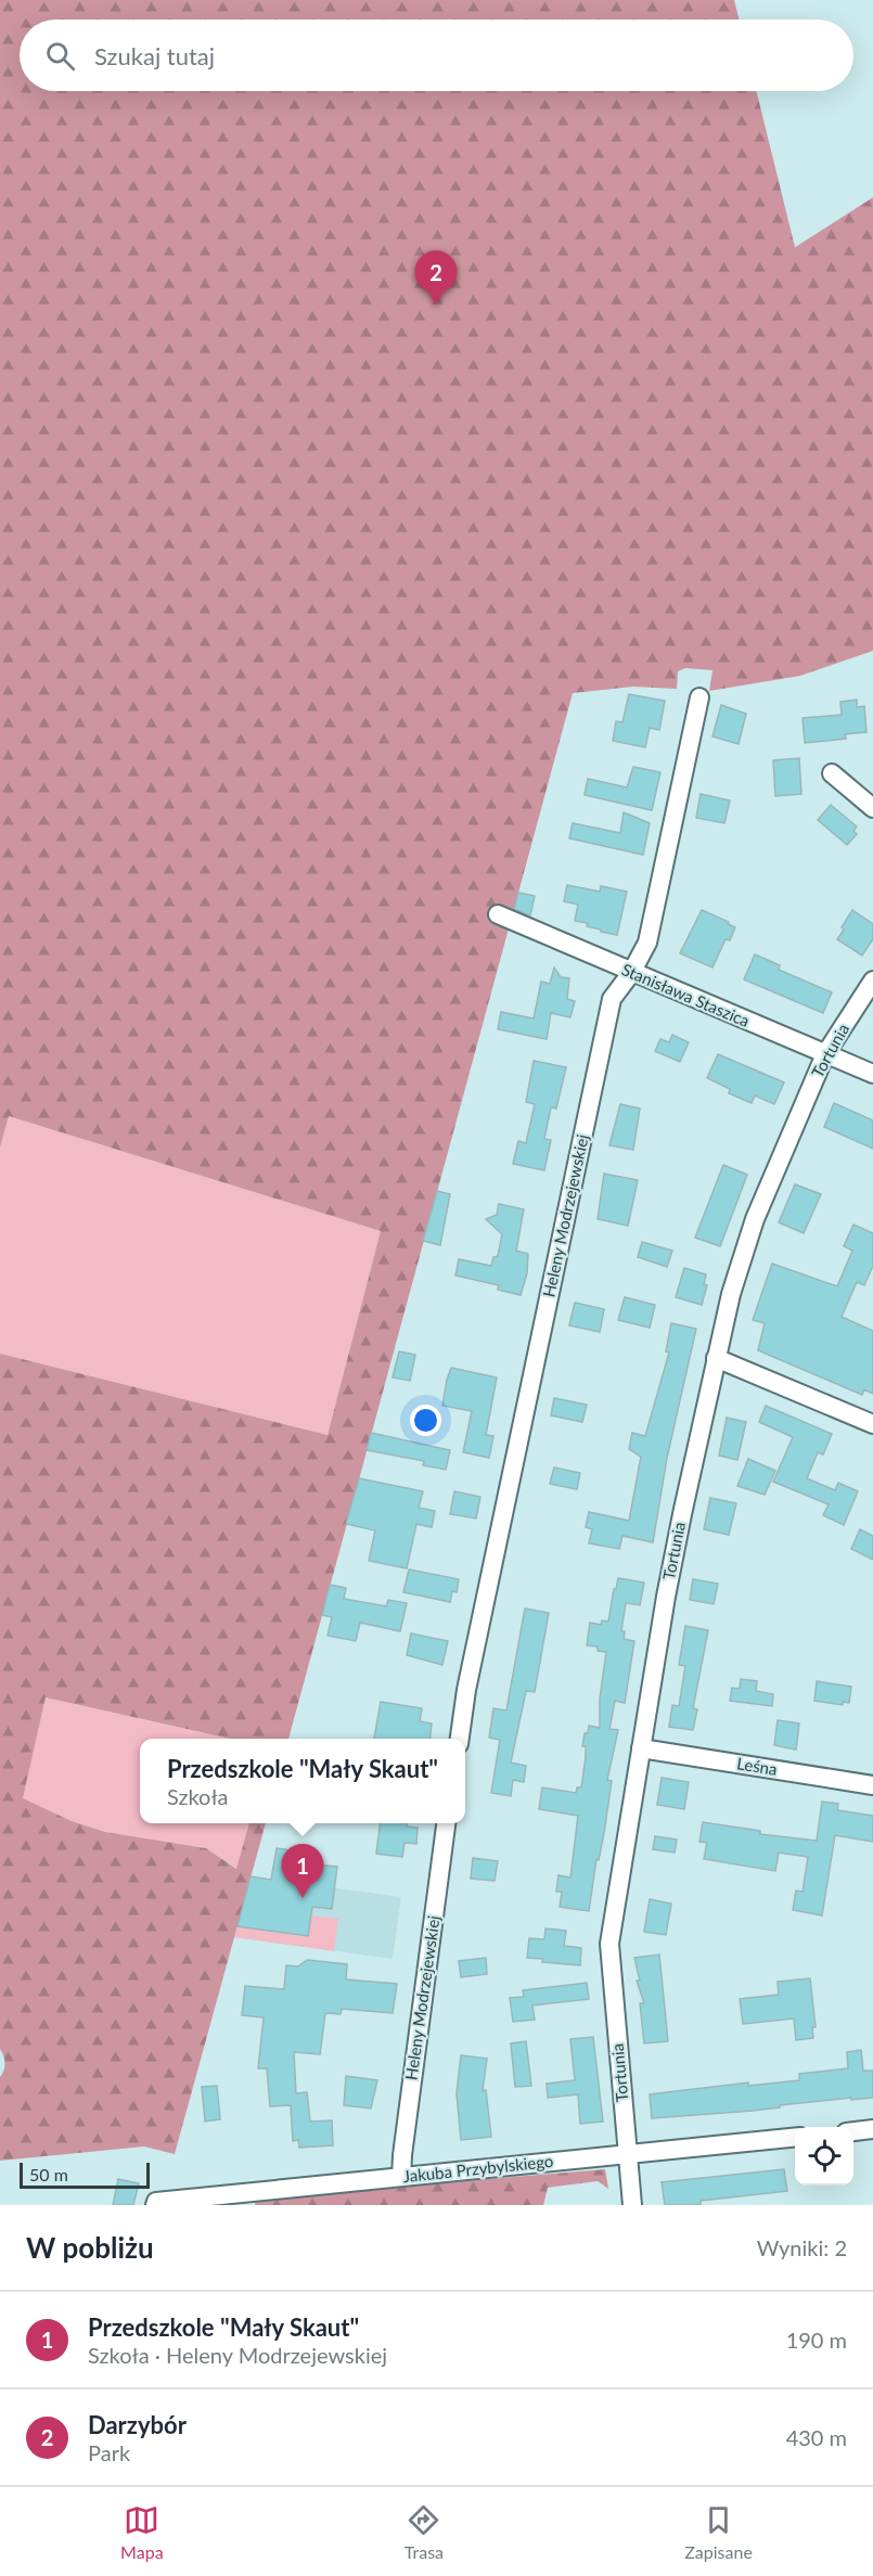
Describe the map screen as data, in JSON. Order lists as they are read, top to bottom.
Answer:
{
  "streets": {
    "street": [
      "Stanisława Staszica",
      "Tortunia",
      "Heleny Modrzejewskiej",
      "Leśna",
      "Jakuba Przybylskiego"
    ]
  },
  "crossings": [
    ["Stanisława Staszica", "Tortunia"],
    ["Stanisława Staszica", "Heleny Modrzejewskiej"],
    ["Tortunia", "Leśna"],
    ["Tortunia", "Jakuba Przybylskiego"],
    ["Heleny Modrzejewskiej", "Jakuba Przybylskiego"]
  ],
  "scale_bar": "50 m",
  "page": {
    "search": "Szukaj tutaj",
    "pins": ["2", "1"],
    "popup": ["Przedszkole \"Mały Skaut\"", "Szkoła"],
    "scale": "50 m",
    "heading": ["W pobliżu", "Wyniki: 2"],
    "list": [
      {
        "mark": "1",
        "name": "Przedszkole \"Mały Skaut\"",
        "note": "Szkoła · Heleny Modrzejewskiej",
        "value": "190 m"
      },
      {
        "mark": "2",
        "name": "Darzybór",
        "note": "Park",
        "value": "430 m"
      }
    ],
    "nav": ["Mapa", "Trasa", "Zapisane"]
  }
}
